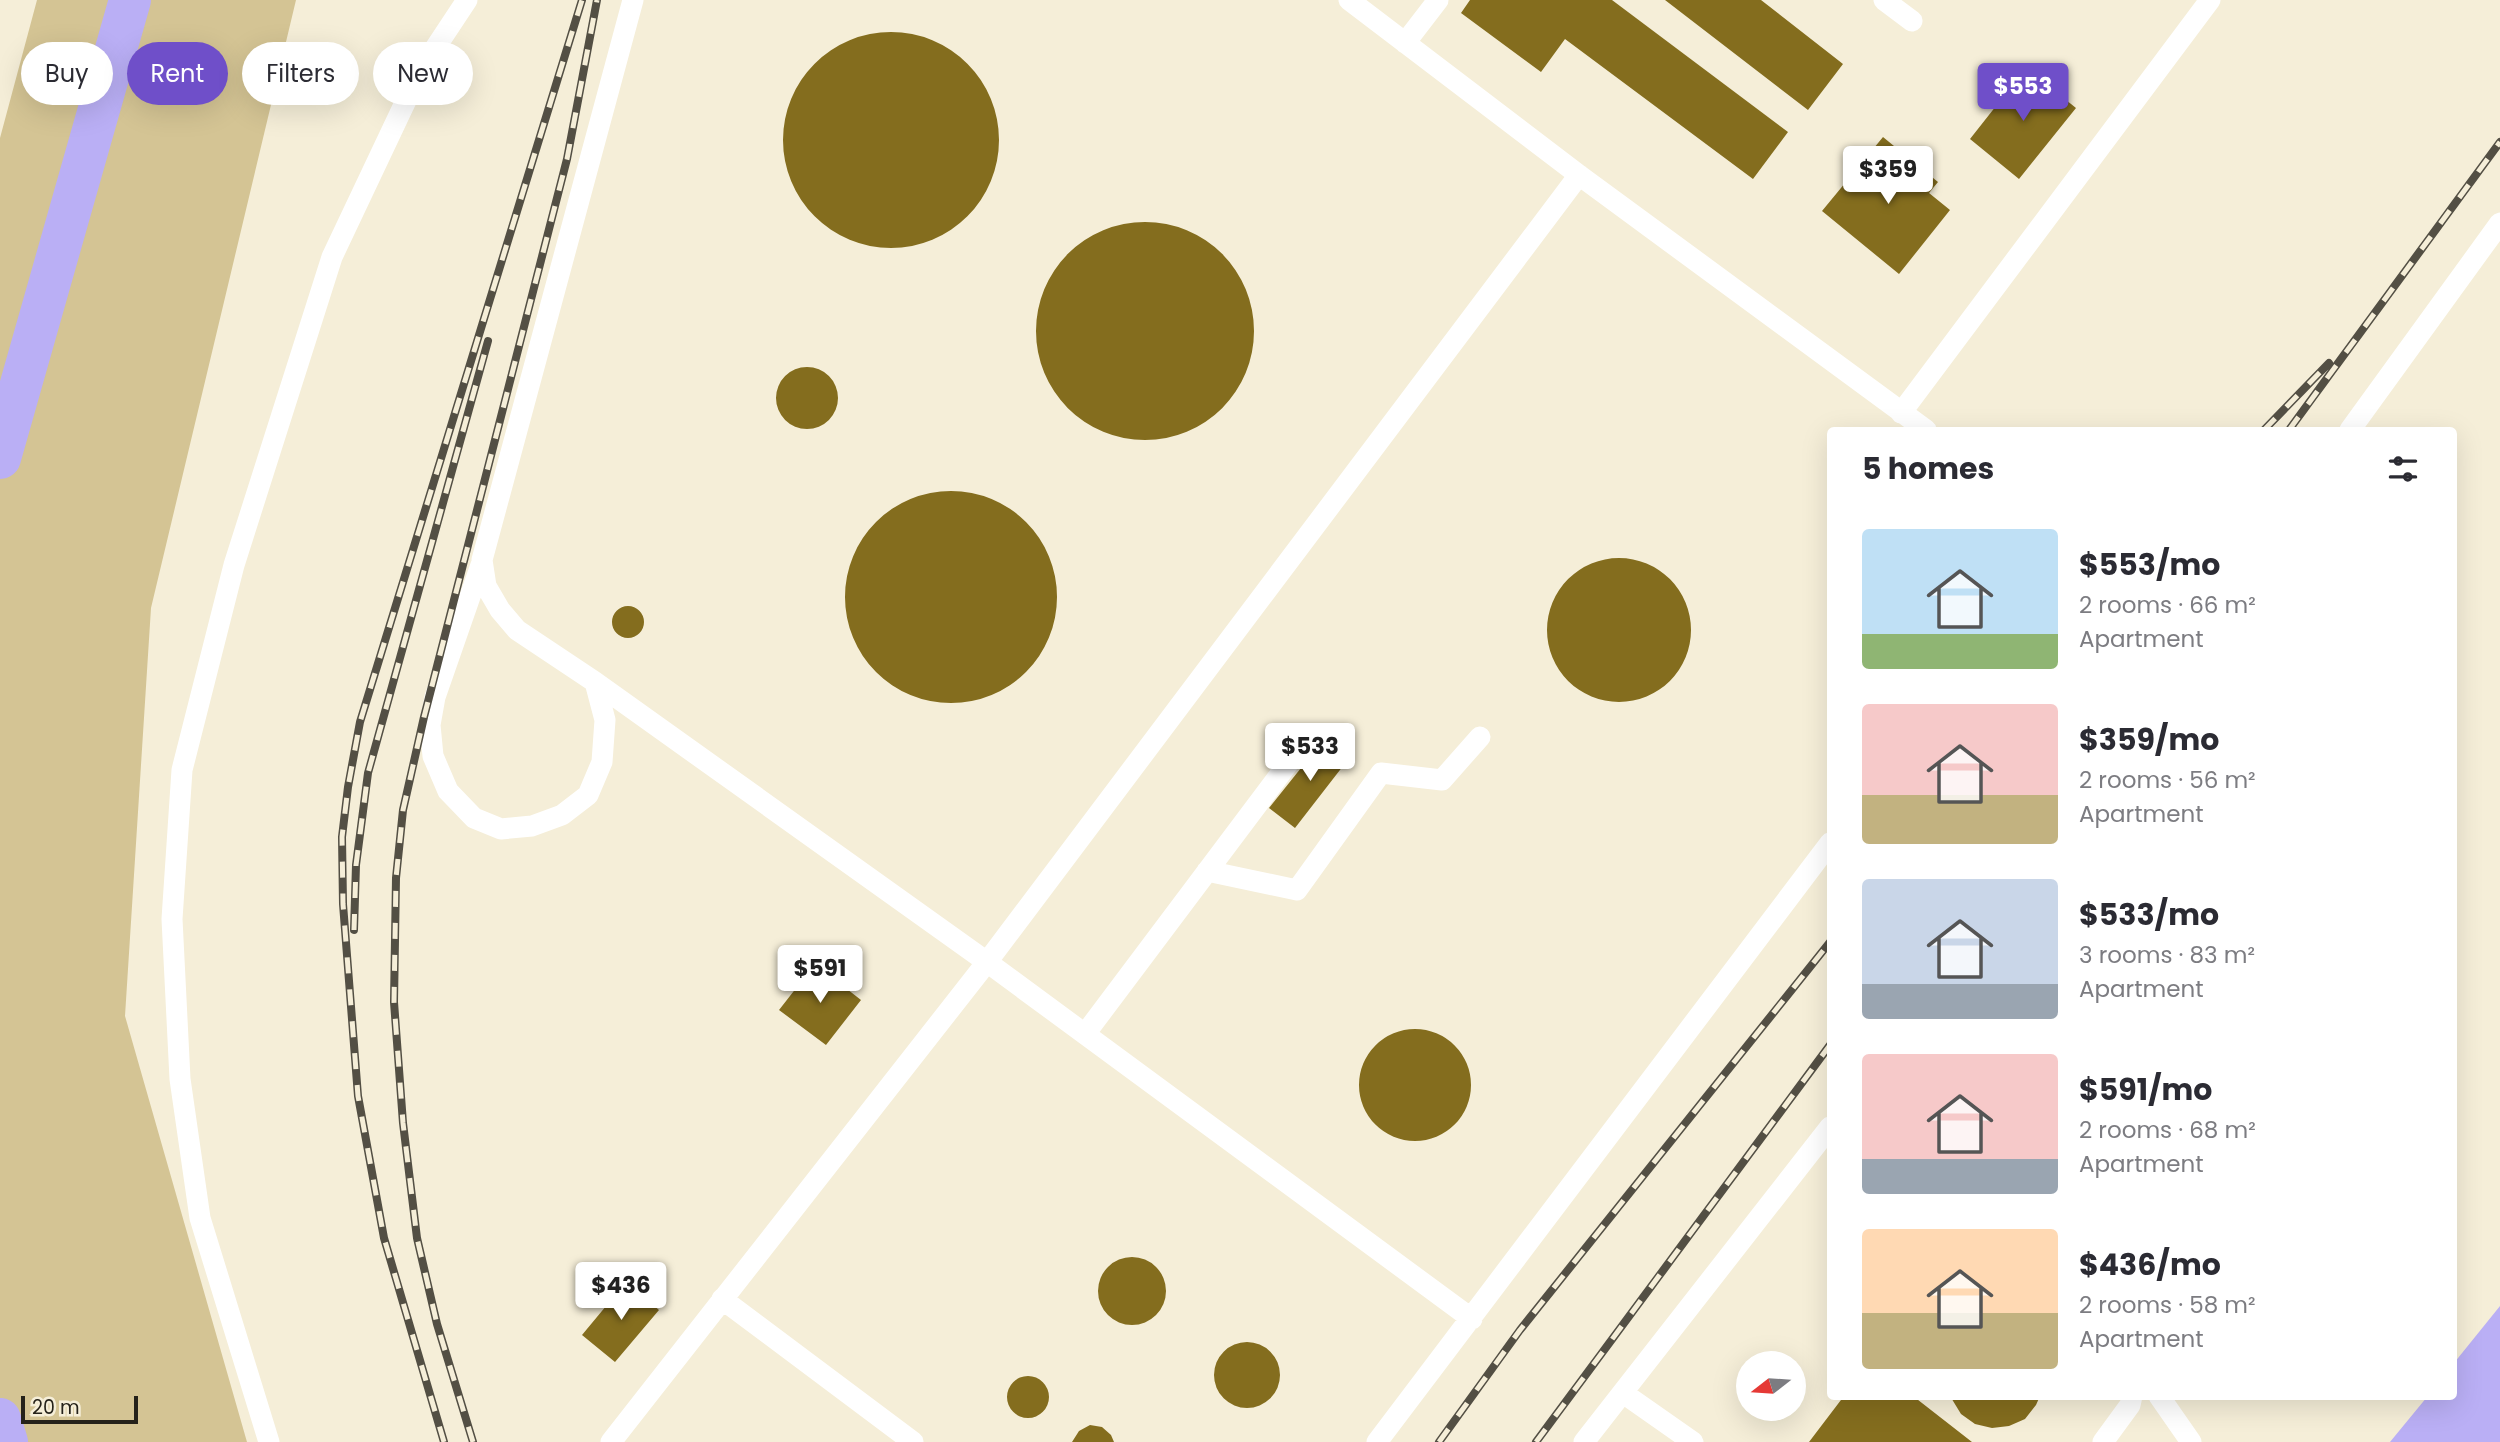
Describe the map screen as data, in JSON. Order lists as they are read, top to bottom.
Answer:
{
  "scale_bar": "20 m",
  "north": "left",
  "page": {
    "chip": [
      "Buy",
      "Rent",
      "Filters",
      "New"
    ],
    "price": [
      "$553",
      "$359",
      "$533",
      "$591",
      "$436"
    ],
    "heading": "5 homes",
    "list": [
      {
        "name": "$553/mo",
        "note": "2 rooms · 66 m² · Apartment"
      },
      {
        "name": "$359/mo",
        "note": "2 rooms · 56 m² · Apartment"
      },
      {
        "name": "$533/mo",
        "note": "3 rooms · 83 m² · Apartment"
      },
      {
        "name": "$591/mo",
        "note": "2 rooms · 68 m² · Apartment"
      },
      {
        "name": "$436/mo",
        "note": "2 rooms · 58 m² · Apartment"
      }
    ],
    "scale": "20 m"
  }
}
